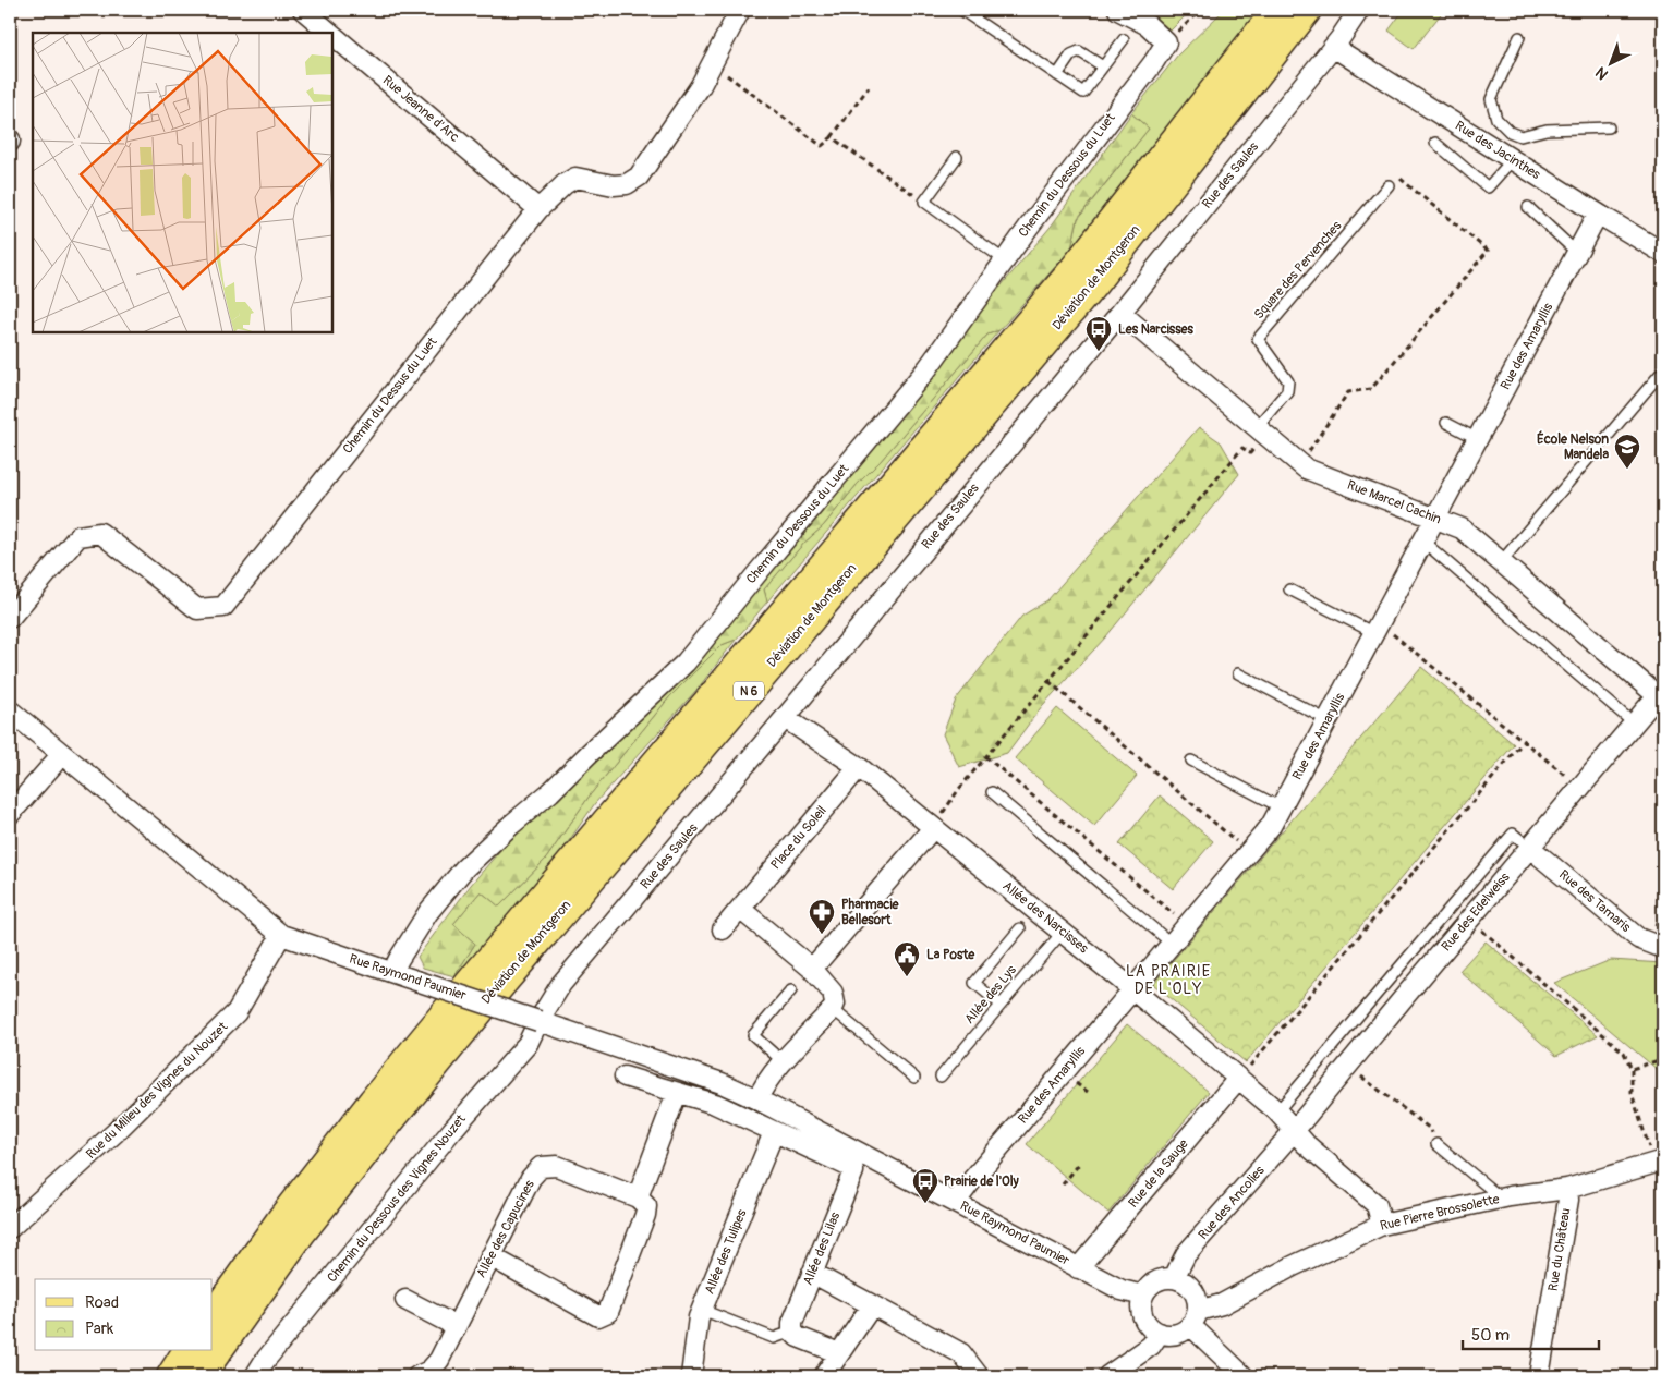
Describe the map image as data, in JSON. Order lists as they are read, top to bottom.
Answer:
{
  "streets": {
    "main road": ["Déviation de Montgeron", "N 6"],
    "street": [
      "Rue Jeanne d'Arc",
      "Rue des Jacinthes",
      "Chemin du Dessous du Luet",
      "Rue des Saules",
      "Rue des Amaryllis",
      "Chemin du Dessus du Luet",
      "Rue Marcel Cachin",
      "Place du Soleil",
      "Rue des Tamaris",
      "Rue des Edelweiss",
      "Allée des Narcisses",
      "Rue Raymond Paumier",
      "Rue du Milieu des Vignes du Nouzet",
      "Rue de la Sauge",
      "Chemin du Dessous des Vignes Nouzet",
      "Rue des Ancolies",
      "Rue Pierre Brossolette",
      "Allée des Capucines",
      "Allée des Lilas",
      "Rue du Château",
      "Allée des Tulipes"
    ],
    "lane": ["Square des Pervenches", "Allée des Lys"]
  },
  "crossings": [
    ["Rue Jeanne d'Arc", "Chemin du Dessus du Luet"],
    ["Rue des Jacinthes", "Rue des Saules"],
    ["Rue des Jacinthes", "Rue des Amaryllis"],
    ["Chemin du Dessous du Luet", "Rue Raymond Paumier"],
    ["Rue des Saules", "Rue Marcel Cachin"],
    ["Rue des Saules", "Allée des Narcisses"],
    ["Rue des Saules", "Rue Raymond Paumier"],
    ["Rue des Saules", "Chemin du Dessous des Vignes Nouzet"],
    ["Square des Pervenches", "Rue Marcel Cachin"],
    ["Rue des Amaryllis", "Rue Marcel Cachin"],
    ["Rue des Amaryllis", "Allée des Narcisses"],
    ["Rue des Amaryllis", "Rue Raymond Paumier"],
    ["Rue Marcel Cachin", "Rue des Edelweiss"],
    ["Place du Soleil", "Allée des Narcisses"],
    ["Rue des Tamaris", "Rue des Edelweiss"],
    ["Rue des Edelweiss", "Allée des Narcisses"],
    ["Rue des Edelweiss", "Rue des Ancolies"],
    ["Allée des Narcisses", "Allée des Lys"],
    ["Allée des Narcisses", "Rue de la Sauge"],
    ["Allée des Narcisses", "Rue des Ancolies"],
    ["Allée des Narcisses", "Rue Pierre Brossolette"],
    ["Rue Raymond Paumier", "Rue du Milieu des Vignes du Nouzet"],
    ["Rue Raymond Paumier", "Rue de la Sauge"],
    ["Rue Raymond Paumier", "Chemin du Dessous des Vignes Nouzet"],
    ["Rue Raymond Paumier", "Rue des Ancolies"],
    ["Rue Raymond Paumier", "Rue Pierre Brossolette"],
    ["Rue Raymond Paumier", "Allée des Lilas"],
    ["Rue Raymond Paumier", "Allée des Tulipes"],
    ["Rue des Ancolies", "Rue Pierre Brossolette"],
    ["Rue Pierre Brossolette", "Rue du Château"]
  ],
  "districts": ["LA PRAIRIE DE L'OLY"],
  "places": {
    "bus stop": ["Les Narcisses", "Prairie de l'Oly"],
    "school or university": ["École Nelson Mandela"],
    "pharmacy": ["Pharmacie Bellesort"],
    "public building": ["La Poste"]
  },
  "legend": ["Road", "Park"],
  "scale_bar": "50 m",
  "north": "bottom left"
}
